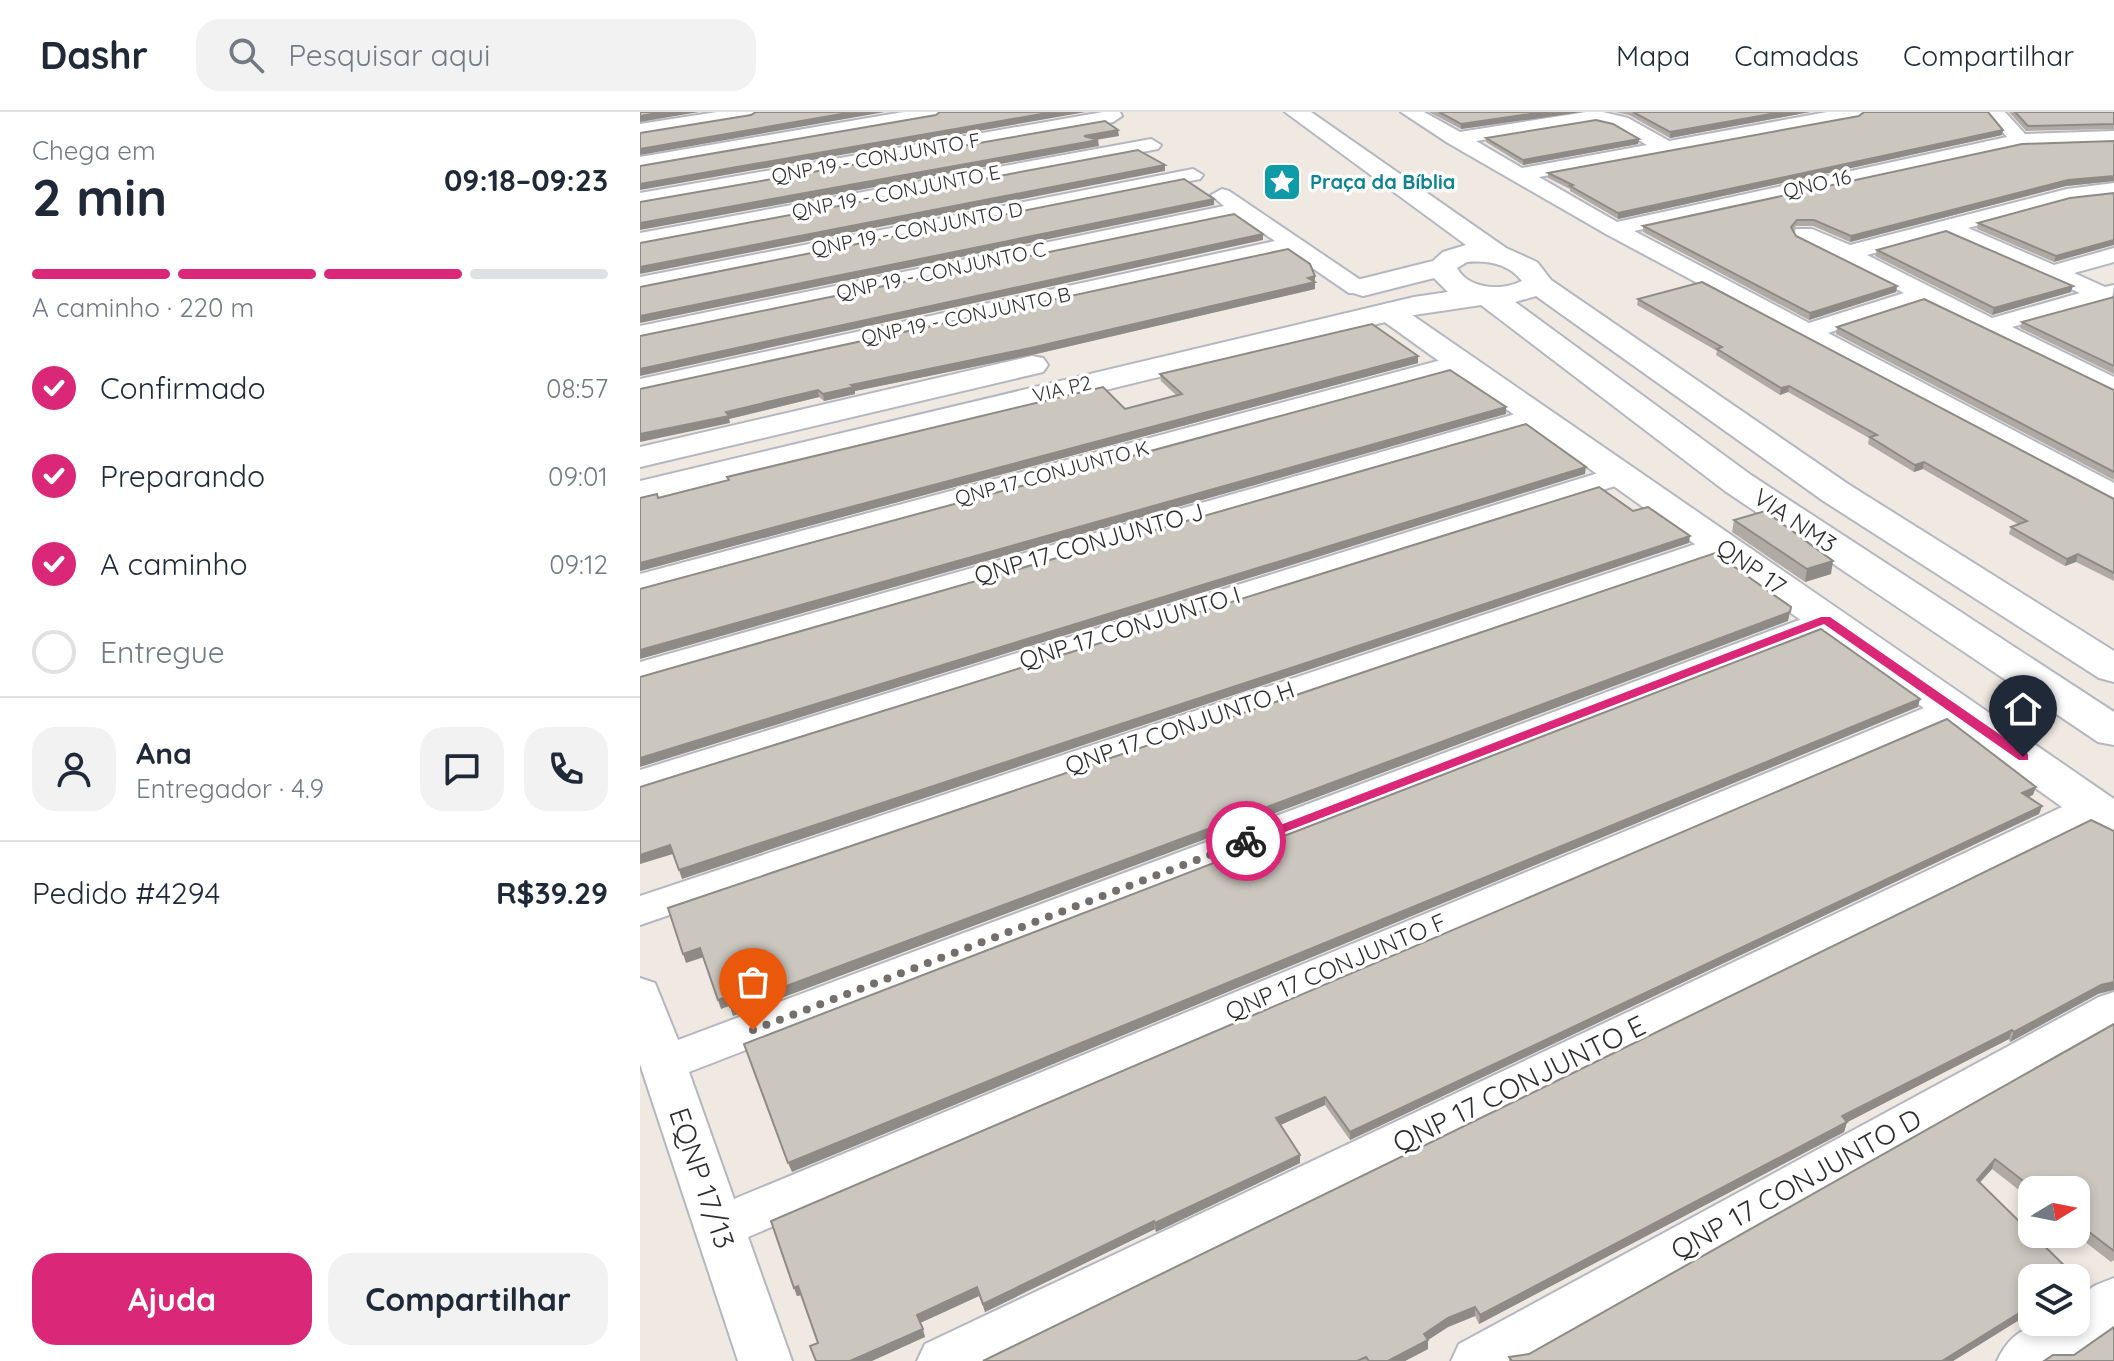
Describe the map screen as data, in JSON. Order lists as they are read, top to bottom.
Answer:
{
  "streets": {
    "main road": ["VIA P2", "VIA NM3", "QNP 17"],
    "street": [
      "QNP 19 - CONJUNTO F",
      "QNO 16",
      "QNP 19 - CONJUNTO E",
      "QNP 19 - CONJUNTO D",
      "QNP 19 - CONJUNTO C",
      "QNP 19 - CONJUNTO B",
      "QNP 17 CONJUNTO K",
      "QNP 17 CONJUNTO J",
      "QNP 17 CONJUNTO I",
      "QNP 17 CONJUNTO H",
      "QNP 17 CONJUNTO F",
      "QNP 17 CONJUNTO E",
      "EQNP 17/13",
      "QNP 17 CONJUNTO D"
    ]
  },
  "crossings": [
    ["VIA P2", "VIA NM3"],
    ["VIA P2", "QNP 17"],
    ["QNP 17 CONJUNTO K", "QNP 17"],
    ["QNP 17 CONJUNTO J", "QNP 17"],
    ["QNP 17", "QNP 17 CONJUNTO I"],
    ["QNP 17", "QNP 17 CONJUNTO H"],
    ["QNP 17", "QNP 17 CONJUNTO F"],
    ["QNP 17", "QNP 17 CONJUNTO E"],
    ["QNP 17 CONJUNTO F", "EQNP 17/13"]
  ],
  "places": {
    "place": ["Praça da Bíblia"]
  },
  "north": "right",
  "page": {
    "header": "Dashr",
    "search": "Pesquisar aqui",
    "nav": ["Mapa", "Camadas", "Compartilhar"],
    "heading": ["2 min", "Chega em", "09:18–09:23"],
    "panel": [
      "Ana",
      "Entregador · 4.9",
      "Pedido #4294",
      "R$39.29"
    ],
    "bar": "A caminho · 220 m",
    "list": [
      ["Confirmado", "08:57"],
      ["Preparando", "09:01"],
      ["A caminho", "09:12"],
      "Entregue"
    ],
    "buttons": ["Ajuda", "Compartilhar"]
  }
}
